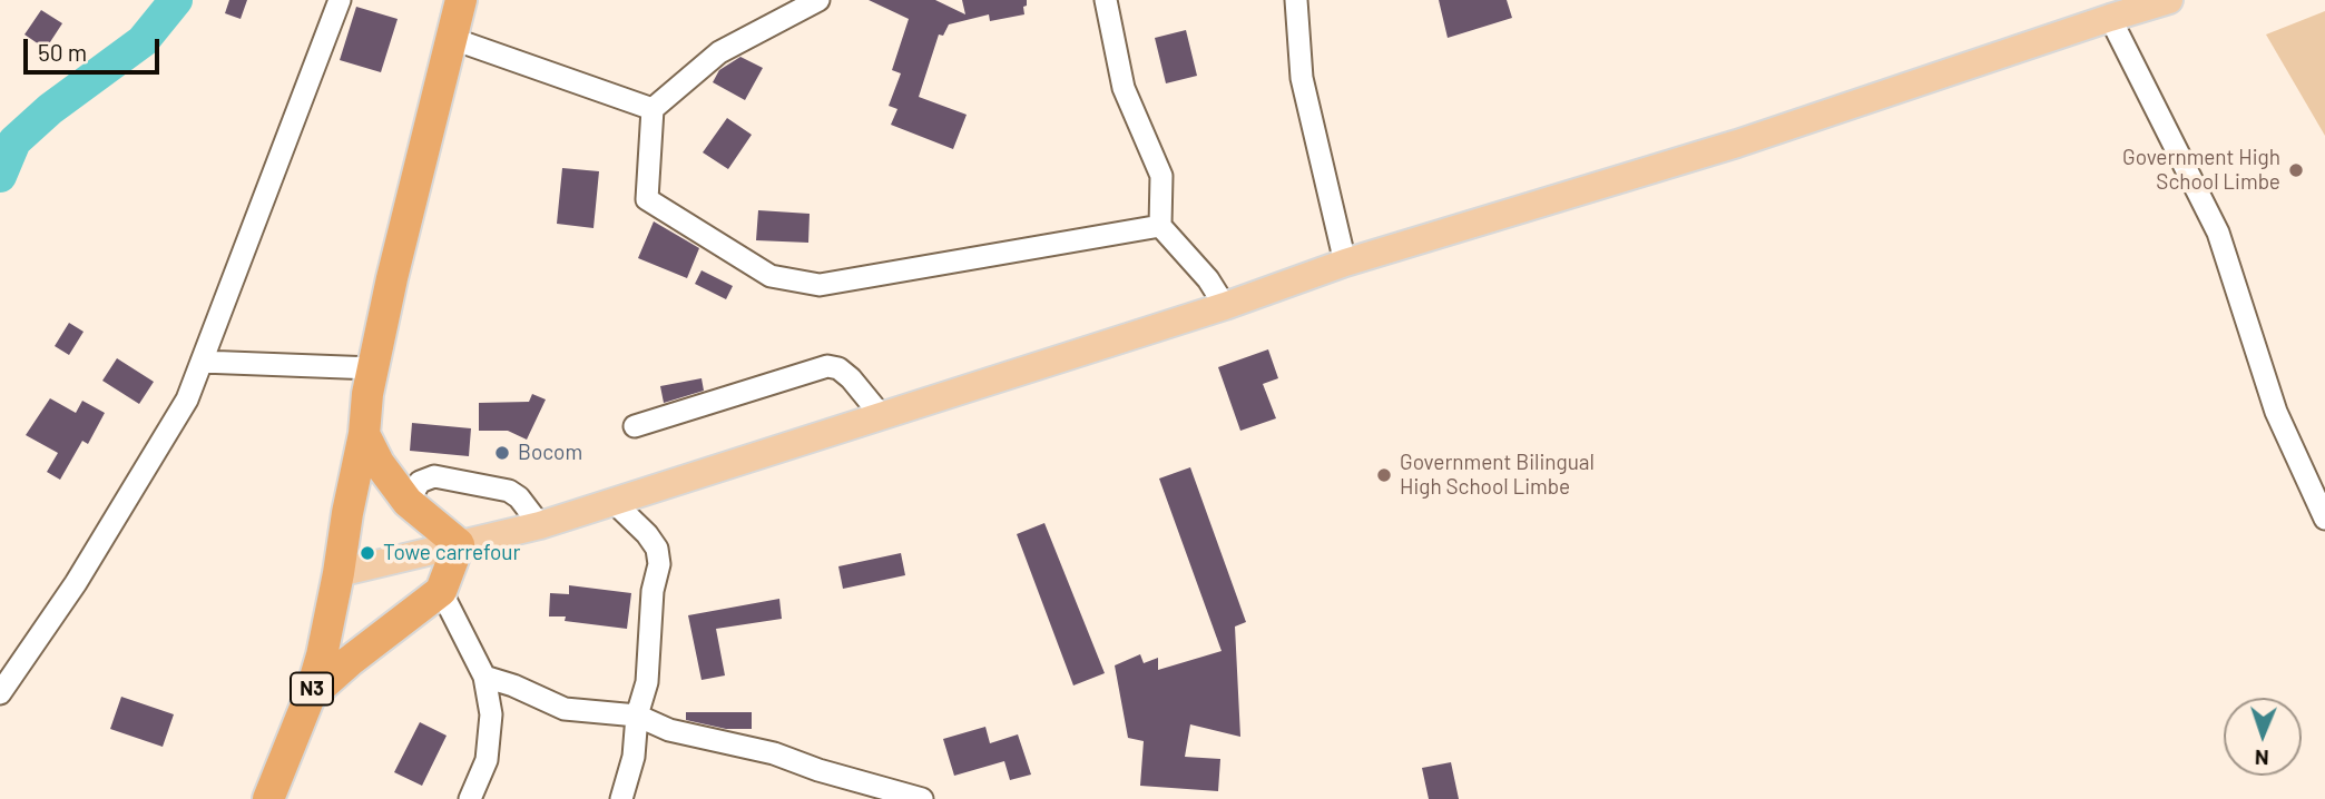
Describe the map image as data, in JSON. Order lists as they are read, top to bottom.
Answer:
{
  "streets": {
    "highway": ["N3"]
  },
  "places": [
    "Government High School Limbe",
    "Bocom",
    "Government Bilingual High School Limbe",
    "Towe carrefour"
  ],
  "scale_bar": "50 m",
  "north": "bottom"
}
